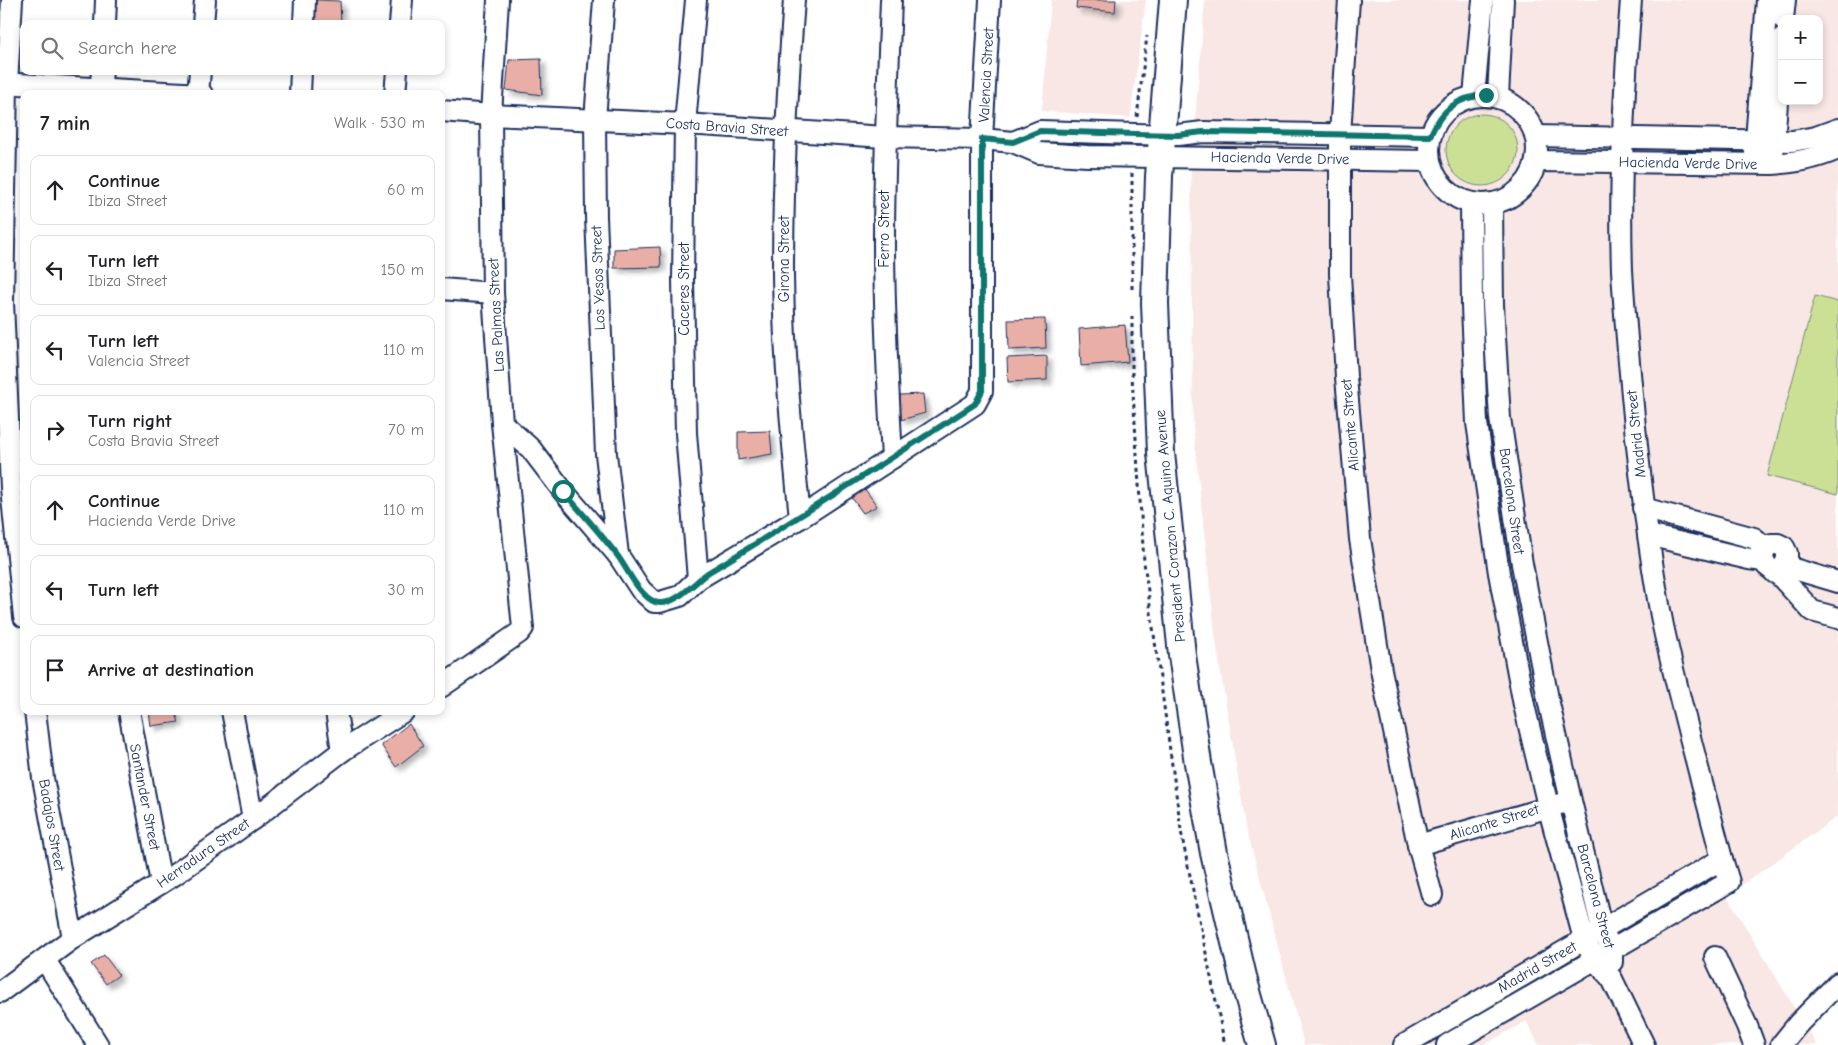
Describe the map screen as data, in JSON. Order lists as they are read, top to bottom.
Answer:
{
  "streets": {
    "main road": ["President Corazon C. Aquino Avenue"],
    "street": [
      "Valencia Street",
      "Costa Bravia Street",
      "Hacienda Verde Drive",
      "Ferro Street",
      "Girona Street",
      "Los Yesos Street",
      "Caceres Street",
      "Las Palmas Street",
      "Alicante Street",
      "Madrid Street",
      "Barcelona Street",
      "Santander Street",
      "Badajos Street",
      "Herradura Street"
    ]
  },
  "crossings": [
    ["Valencia Street", "Costa Bravia Street"],
    ["Valencia Street", "Ferro Street"],
    ["Costa Bravia Street", "Hacienda Verde Drive"],
    ["Costa Bravia Street", "Ferro Street"],
    ["Costa Bravia Street", "Girona Street"],
    ["Costa Bravia Street", "Los Yesos Street"],
    ["Costa Bravia Street", "Caceres Street"],
    ["Costa Bravia Street", "Las Palmas Street"],
    ["Costa Bravia Street", "President Corazon C. Aquino Avenue"],
    ["Hacienda Verde Drive", "Alicante Street"],
    ["Hacienda Verde Drive", "Madrid Street"],
    ["Hacienda Verde Drive", "Barcelona Street"],
    ["Hacienda Verde Drive", "President Corazon C. Aquino Avenue"],
    ["Alicante Street", "Barcelona Street"],
    ["Madrid Street", "Barcelona Street"],
    ["Santander Street", "Herradura Street"],
    ["Badajos Street", "Herradura Street"]
  ],
  "page": {
    "map_buttons": ["+", "−"],
    "search": "Search here",
    "heading": ["7 min", "Walk · 530 m"],
    "list": [
      ["Continue", "Ibiza Street", "60 m"],
      ["Turn left", "Ibiza Street", "150 m"],
      ["Turn left", "Valencia Street", "110 m"],
      ["Turn right", "Costa Bravia Street", "70 m"],
      ["Continue", "Hacienda Verde Drive", "110 m"],
      ["Turn left", "30 m"],
      "Arrive at destination"
    ]
  }
}
